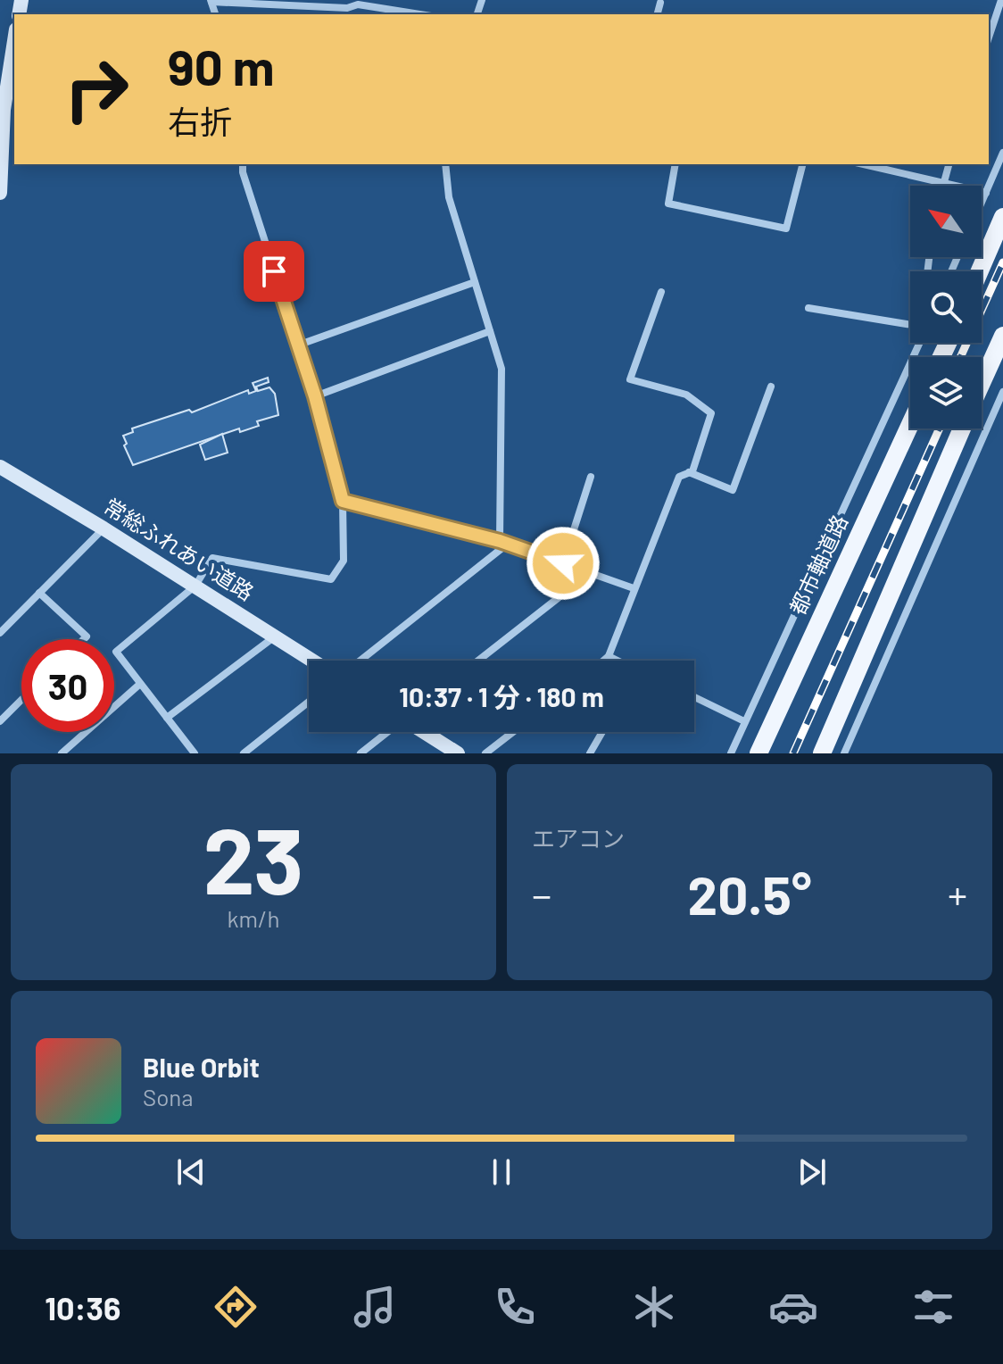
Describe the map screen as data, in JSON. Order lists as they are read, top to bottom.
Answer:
{
  "streets": {
    "main road": ["都市軸道路"],
    "street": ["常総ふれあい道路"]
  },
  "north": "top left",
  "page": {
    "turn": ["90 m", "右折"],
    "limit": "30",
    "trip": "10:37 · 1 分 · 180 m",
    "tile": [
      ["23", "km/h"],
      "エアコン"
    ],
    "heat": ["−", "20.5°", "+"],
    "song": ["Blue Orbit", "Sona"],
    "tabs": "10:36"
  }
}
